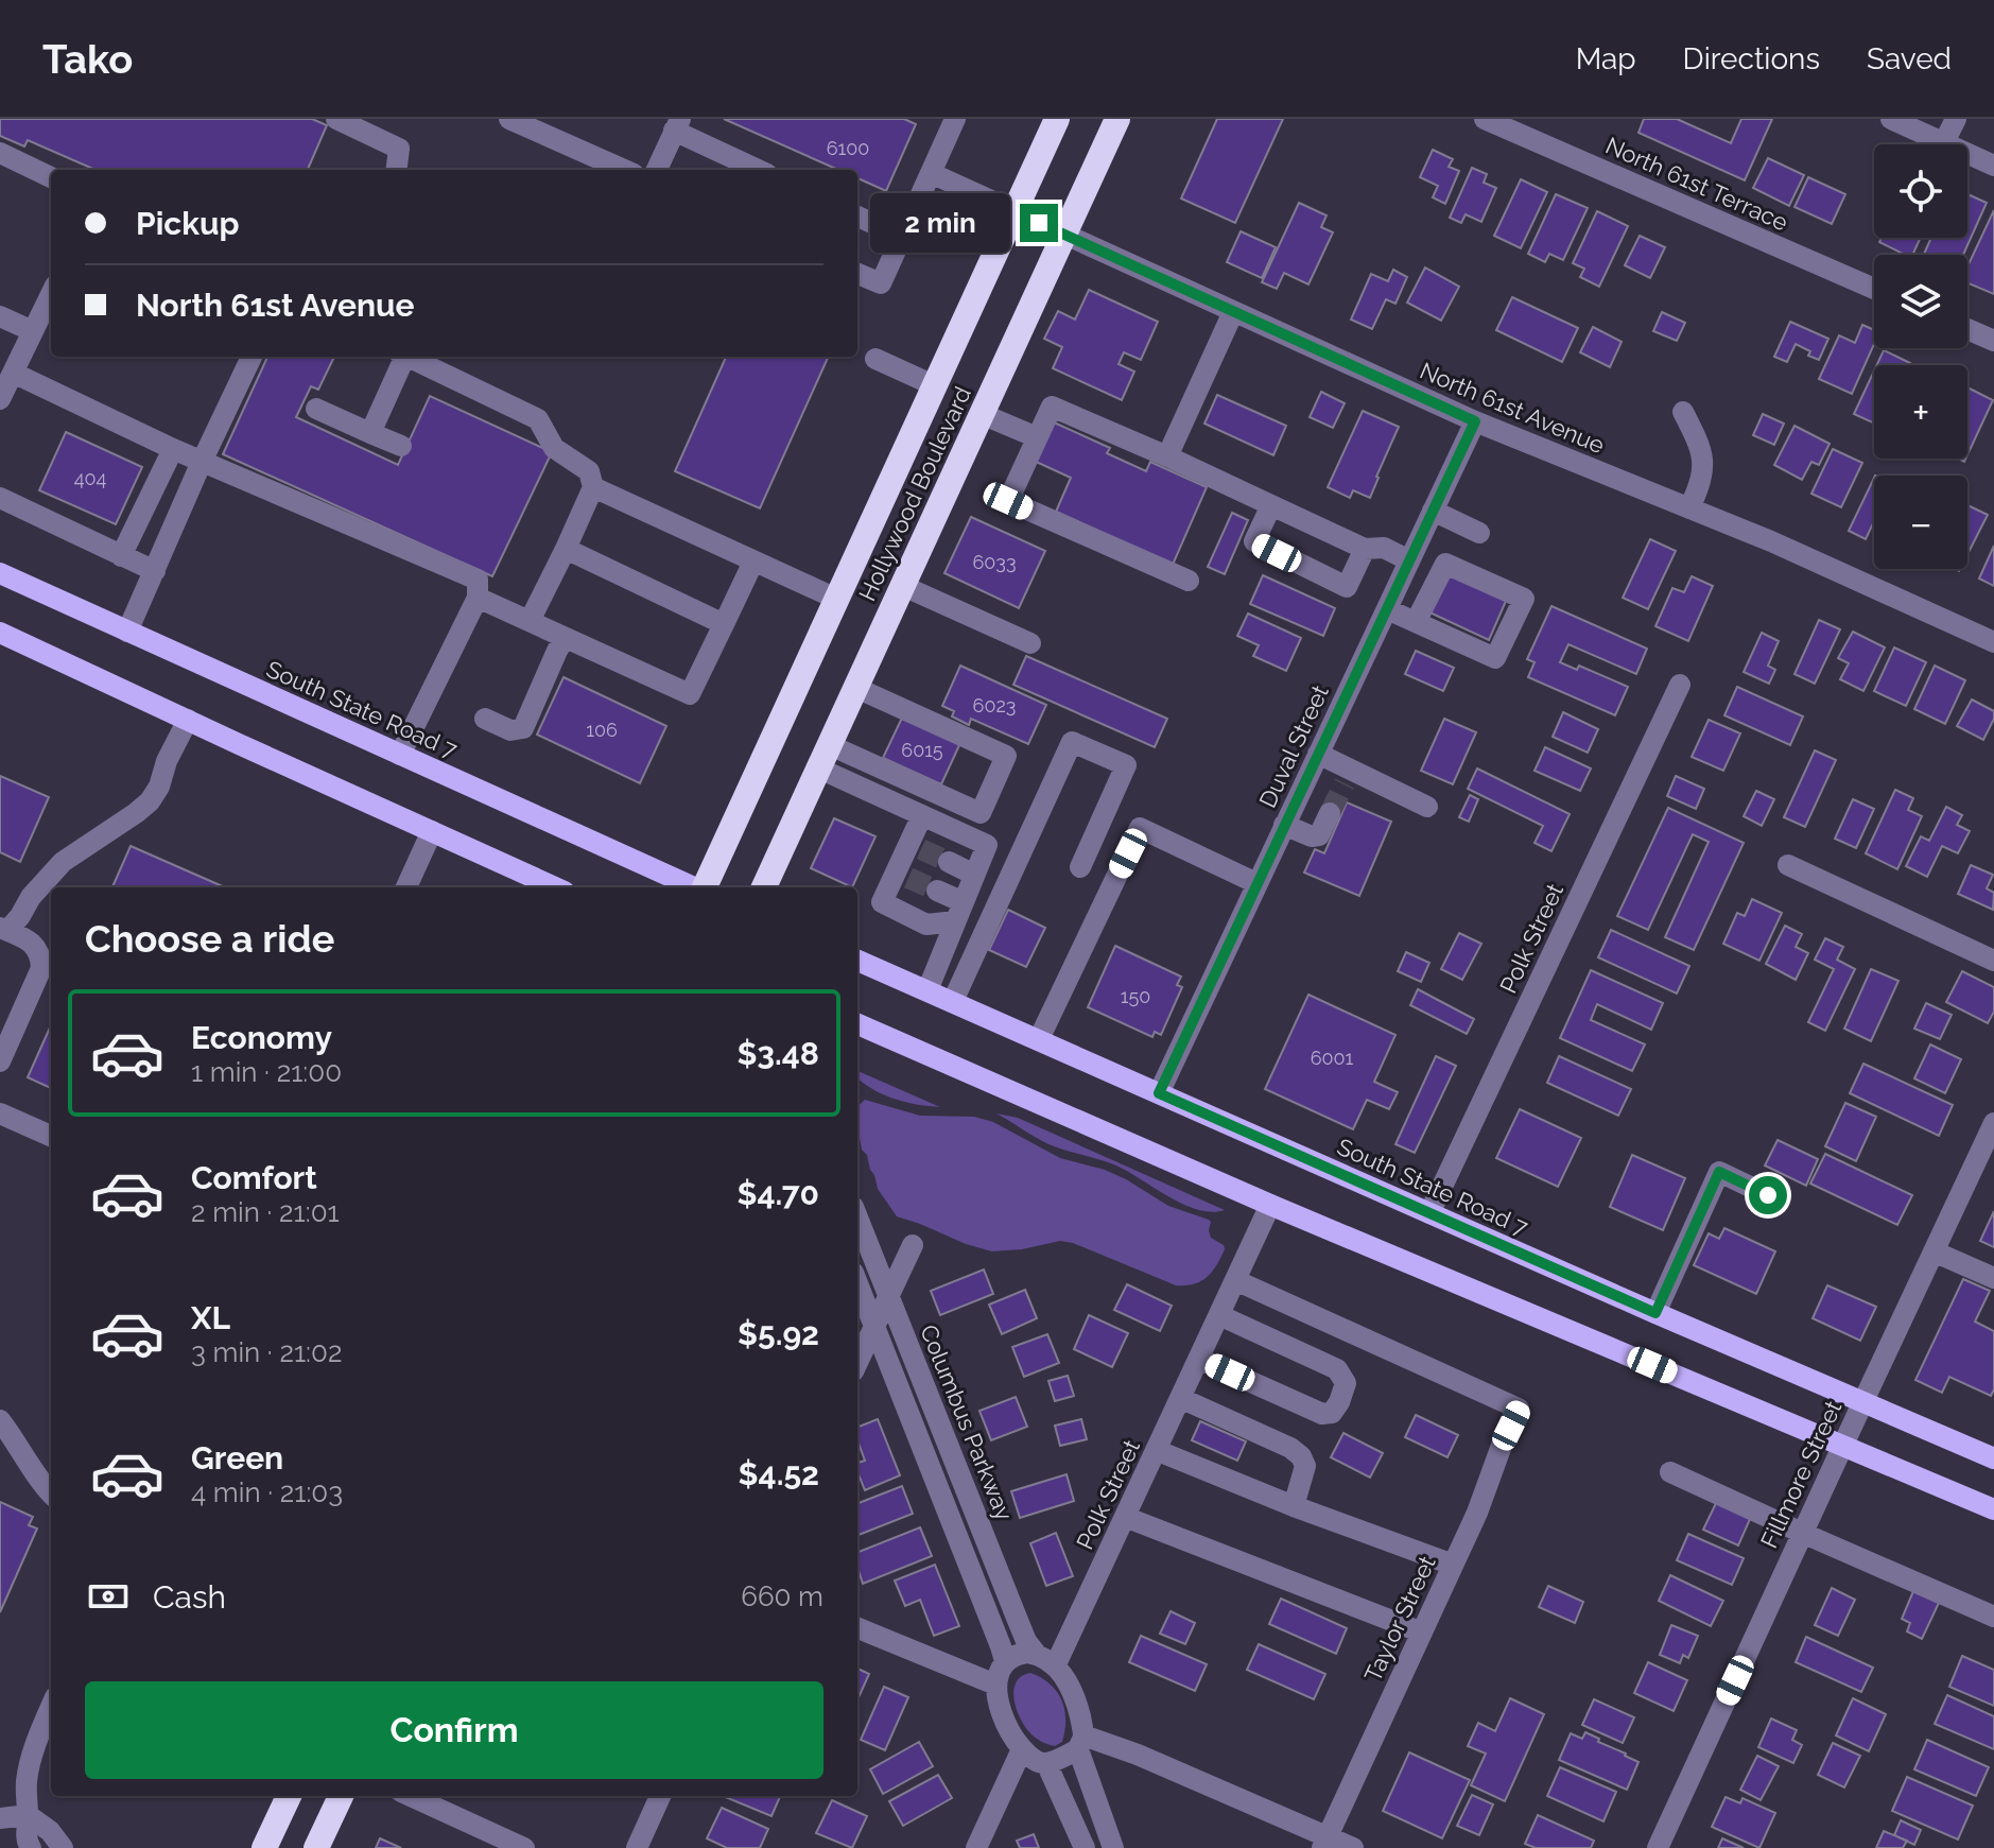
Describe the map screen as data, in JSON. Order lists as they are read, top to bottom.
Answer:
{
  "streets": {
    "highway": ["Hollywood Boulevard"],
    "main road": ["South State Road 7"],
    "street": [
      "North 61st Terrace",
      "North 61st Avenue",
      "Duval Street",
      "Polk Street",
      "Columbus Parkway",
      "Fillmore Street",
      "Taylor Street"
    ]
  },
  "crossings": [
    ["North 61st Avenue", "Hollywood Boulevard"],
    ["North 61st Avenue", "Duval Street"],
    ["South State Road 7", "Duval Street"],
    ["South State Road 7", "Polk Street"],
    ["South State Road 7", "Fillmore Street"],
    ["Polk Street", "Columbus Parkway"],
    ["Polk Street", "Taylor Street"]
  ],
  "house_numbers": [
    "6100",
    "404",
    "6033",
    "6023",
    "106",
    "6015",
    "150",
    "6001"
  ],
  "page": {
    "header": "Tako",
    "nav": ["Map", "Directions", "Saved"],
    "map_buttons": ["+", "−"],
    "banner": ["Pickup", "North 61st Avenue"],
    "bubble": "2 min",
    "heading": "Choose a ride",
    "list": [
      {
        "name": "Economy",
        "note": "1 min · 21:00",
        "value": "$3.48"
      },
      {
        "name": "Comfort",
        "note": "2 min · 21:01",
        "value": "$4.70"
      },
      {
        "name": "XL",
        "note": "3 min · 21:02",
        "value": "$5.92"
      },
      {
        "name": "Green",
        "note": "4 min · 21:03",
        "value": "$4.52"
      }
    ],
    "pay": ["Cash", "660 m"],
    "buttons": "Confirm"
  }
}
